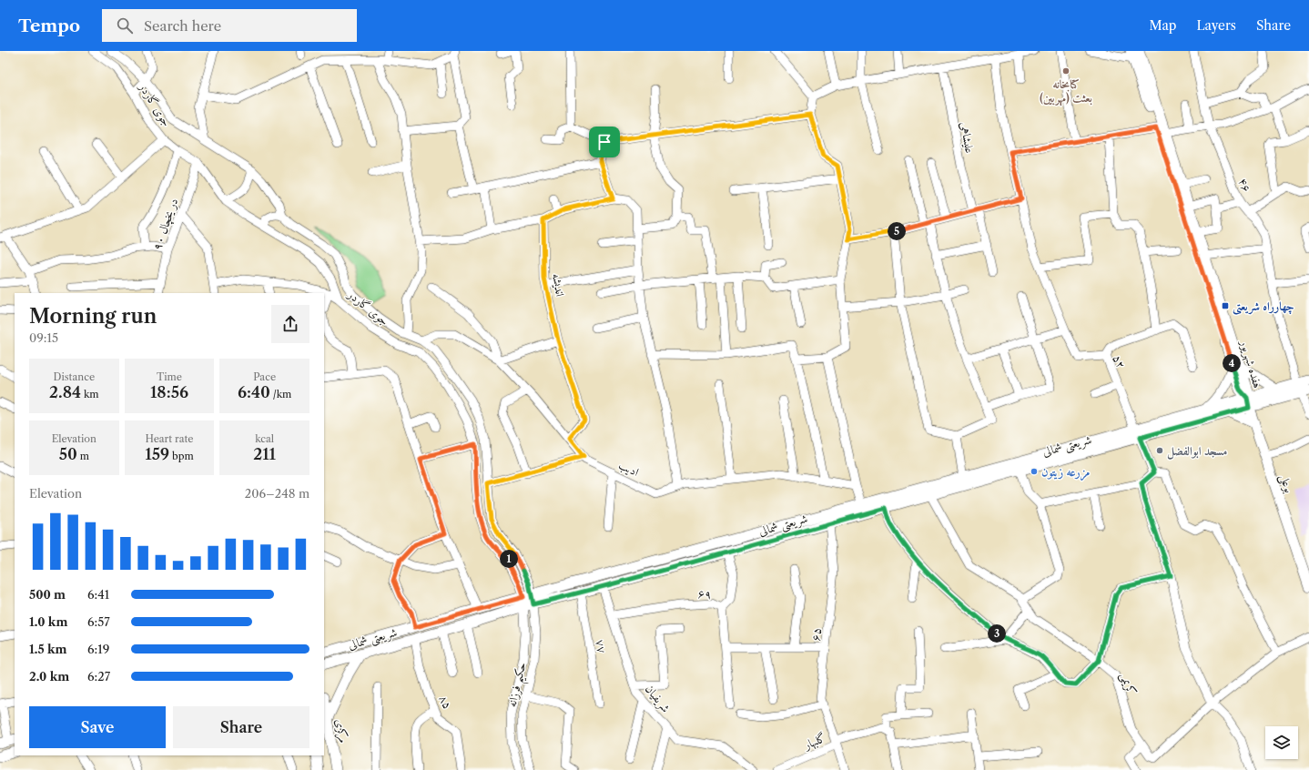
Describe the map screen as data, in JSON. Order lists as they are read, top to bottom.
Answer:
{
  "streets": {
    "main road": [
      "هفده شهریور",
      "شریعتی شمالی",
      "بوعلی",
      "مرکزی"
    ],
    "street": [
      "جوی گاردر",
      "علیشاهی",
      "۴۶",
      "در یخچال ۹۰",
      "اندیشه",
      "۵۲",
      "ادیب",
      "۶۹",
      "۶۵",
      "۷۷",
      "کریمی",
      "حکیم فرزانه",
      "شریفیان",
      "۸۵",
      "گلبهار"
    ]
  },
  "crossings": [
    ["جوی گاردر", "در یخچال ۹۰"],
    ["جوی گاردر", "شریعتی شمالی"],
    ["جوی گاردر", "ادیب"],
    ["جوی گاردر", "حکیم فرزانه"],
    ["اندیشه", "ادیب"],
    ["۵۲", "شریعتی شمالی"],
    ["هفده شهریور", "شریعتی شمالی"],
    ["هفده شهریور", "بوعلی"],
    ["شریعتی شمالی", "بوعلی"],
    ["شریعتی شمالی", "۶۵"],
    ["شریعتی شمالی", "۷۷"],
    ["شریعتی شمالی", "کریمی"],
    ["شریعتی شمالی", "حکیم فرزانه"],
    ["شریعتی شمالی", "شریفیان"],
    ["شریعتی شمالی", "۸۵"],
    ["۶۹", "شریفیان"],
    ["۶۵", "گلبهار"]
  ],
  "places": {
    "other": ["کتابخانه بعثت (مهربین)", "مسجد ابوالفضل", "مزرعه زیتون"],
    "transit": ["چهارراه شریعتی"]
  },
  "page": {
    "header": "Tempo",
    "search": "Search here",
    "nav": ["Map", "Layers", "Share"],
    "pins": [
      "5",
      "4",
      "1",
      "3"
    ],
    "heading": ["Morning run", "09:15"],
    "stats": [
      ["Distance", "2.84 km"],
      ["Time", "18:56"],
      ["Pace", "6:40 /km"],
      ["Elevation", "50 m"],
      ["Heart rate", "159 bpm"],
      ["kcal", "211"]
    ],
    "chart": ["Elevation", "206–248 m"],
    "list": [
      {
        "name": "500 m",
        "note": "6:41"
      },
      {
        "name": "1.0 km",
        "note": "6:57"
      },
      {
        "name": "1.5 km",
        "note": "6:19"
      },
      {
        "name": "2.0 km",
        "note": "6:27"
      }
    ],
    "buttons": ["Save", "Share"]
  }
}
